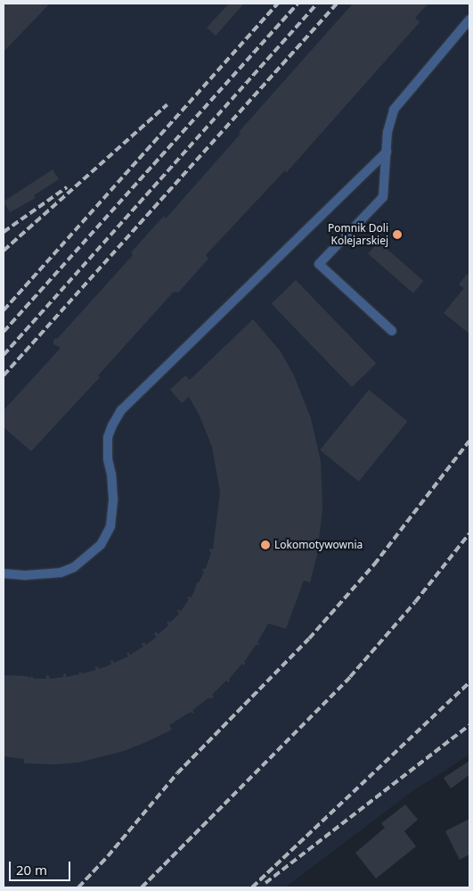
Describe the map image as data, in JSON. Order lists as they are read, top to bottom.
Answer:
{
  "places": ["Pomnik Doli Kolejarskiej", "Lokomotywownia"],
  "scale_bar": "20 m"
}
